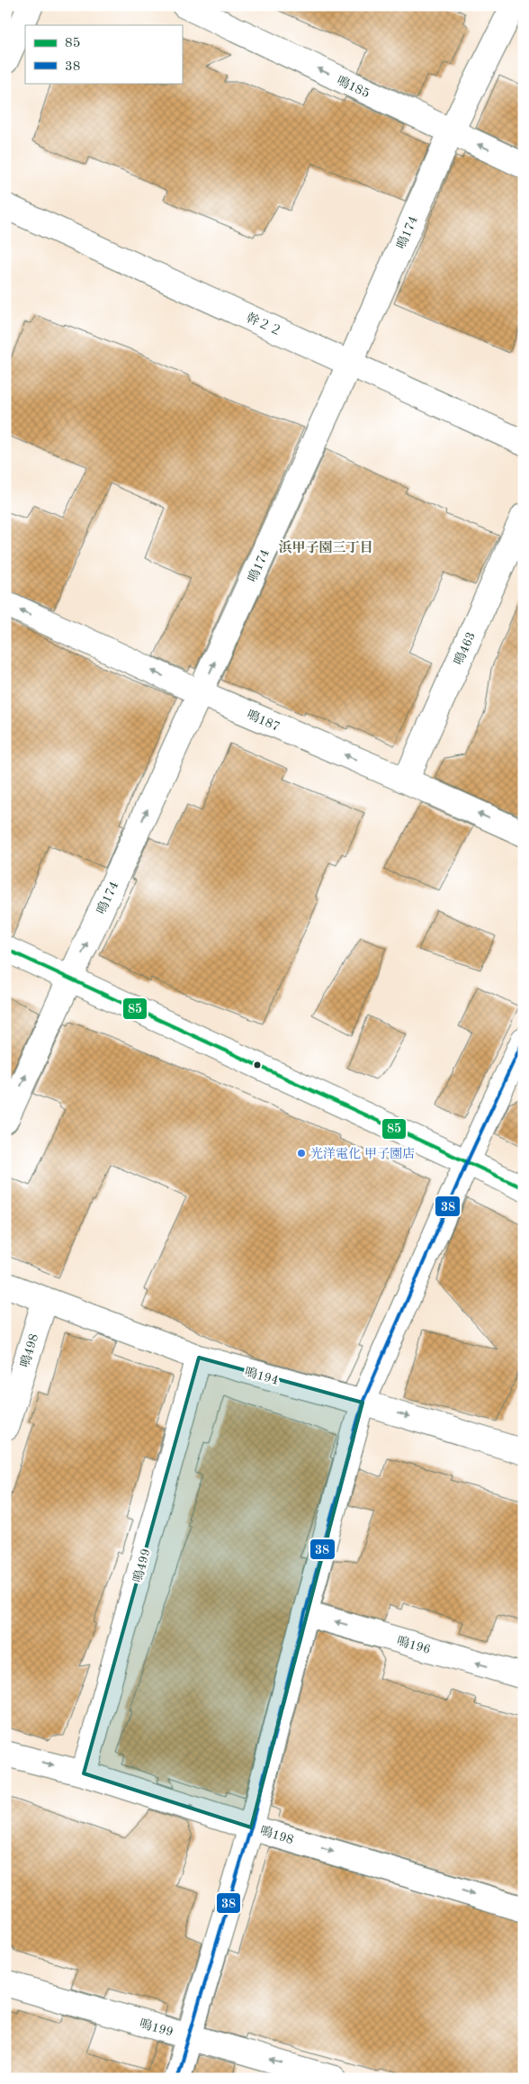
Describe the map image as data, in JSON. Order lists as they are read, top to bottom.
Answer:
{
  "streets": {
    "street": [
      "鳴185",
      "鳴174",
      "幹２２",
      "鳴463",
      "鳴187",
      "鳴498",
      "鳴194",
      "鳴499",
      "鳴196",
      "鳴198",
      "鳴199"
    ]
  },
  "crossings": [
    ["鳴185", "鳴174"],
    ["鳴174", "幹２２"],
    ["鳴174", "鳴187"],
    ["鳴463", "鳴187"],
    ["鳴498", "鳴194"],
    ["鳴194", "鳴499"],
    ["鳴499", "鳴198"]
  ],
  "one_way": [
    "鳴185",
    "鳴174",
    "鳴187",
    "鳴196",
    "鳴198",
    "鳴199"
  ],
  "districts": ["浜甲子園三丁目"],
  "places": ["光洋電化 甲子園店"],
  "lines": ["transit line 85", "transit line 38"],
  "legend": ["85", "38"]
}
